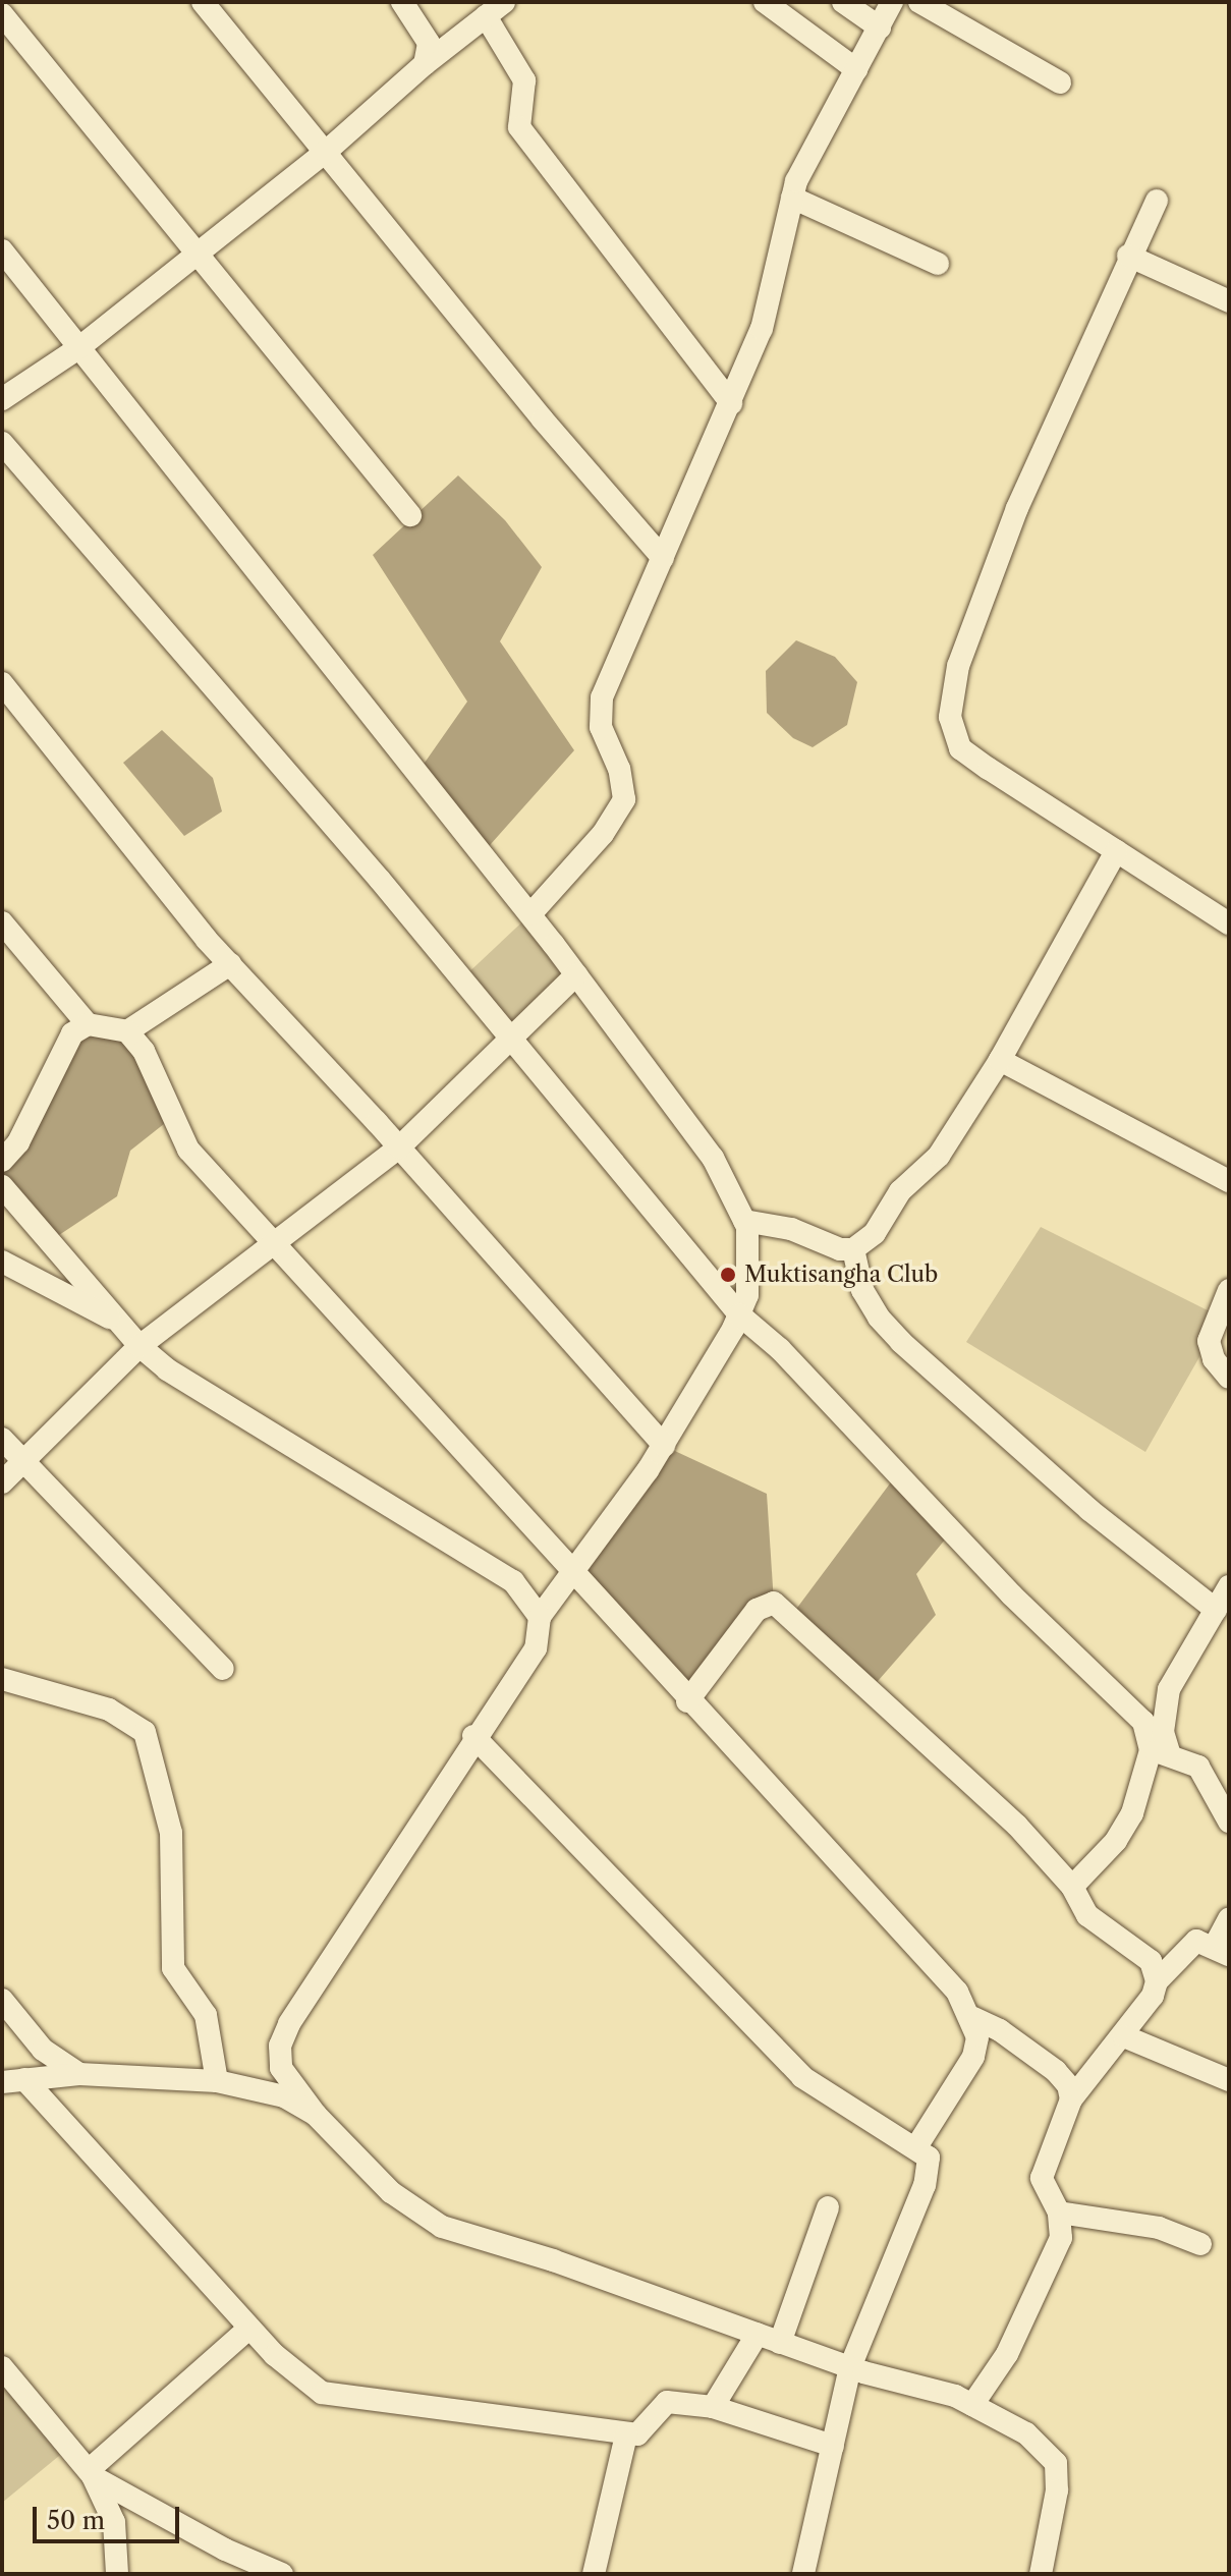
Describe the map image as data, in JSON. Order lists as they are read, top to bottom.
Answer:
{
  "places": ["Muktisangha Club"],
  "scale_bar": "50 m"
}
